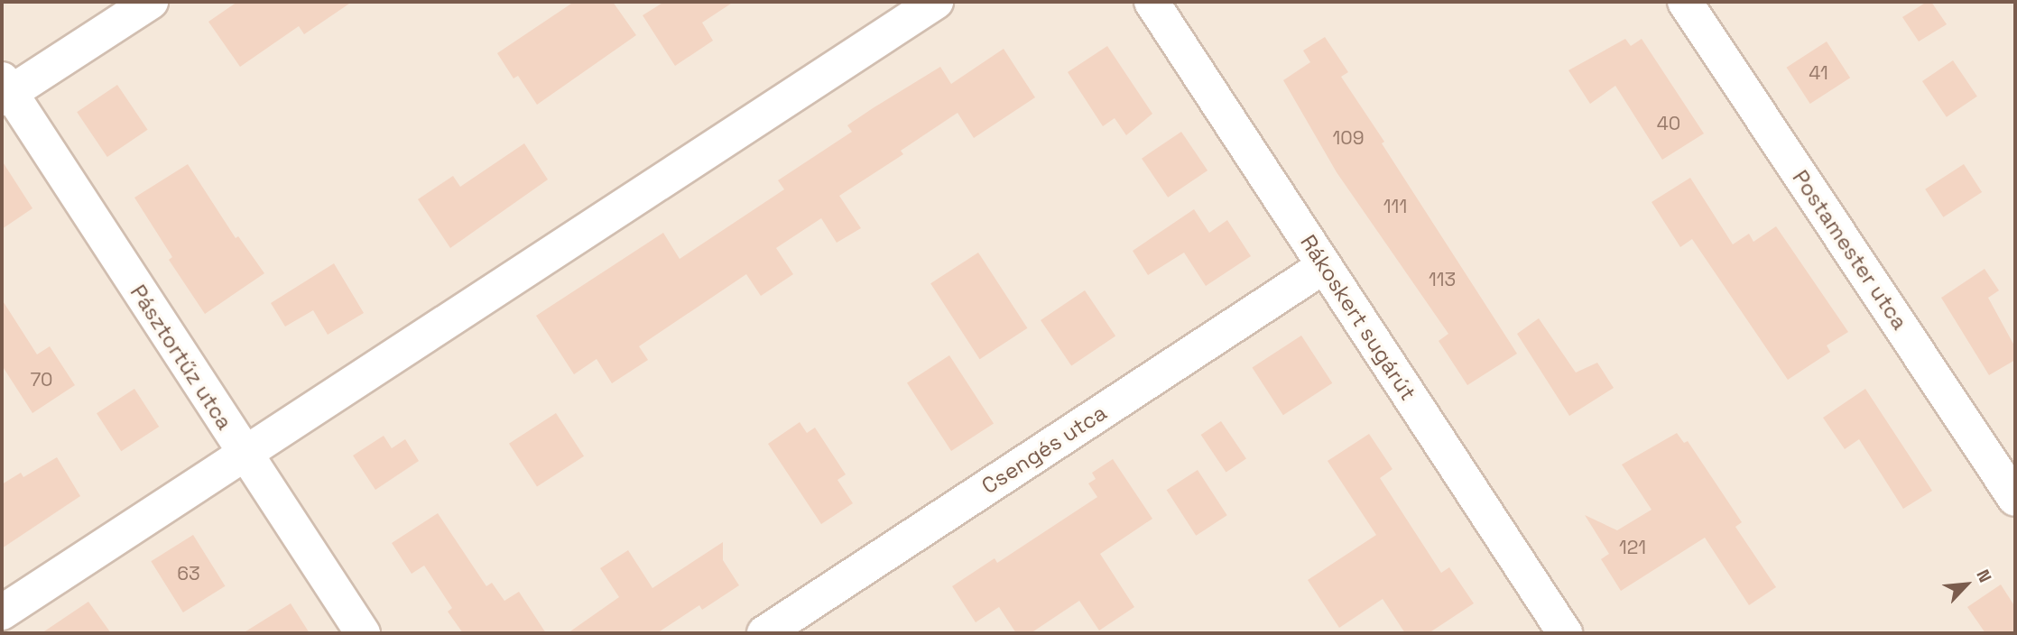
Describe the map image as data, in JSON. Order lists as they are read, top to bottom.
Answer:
{
  "streets": {
    "street": [
      "Postamester utca",
      "Rákoskert sugárút",
      "Pásztortűz utca",
      "Csengés utca"
    ]
  },
  "crossings": [
    ["Rákoskert sugárút", "Csengés utca"]
  ],
  "house_numbers": [
    "41",
    "40",
    "109",
    "111",
    "113",
    "70",
    "121",
    "63"
  ],
  "north": "top right"
}
